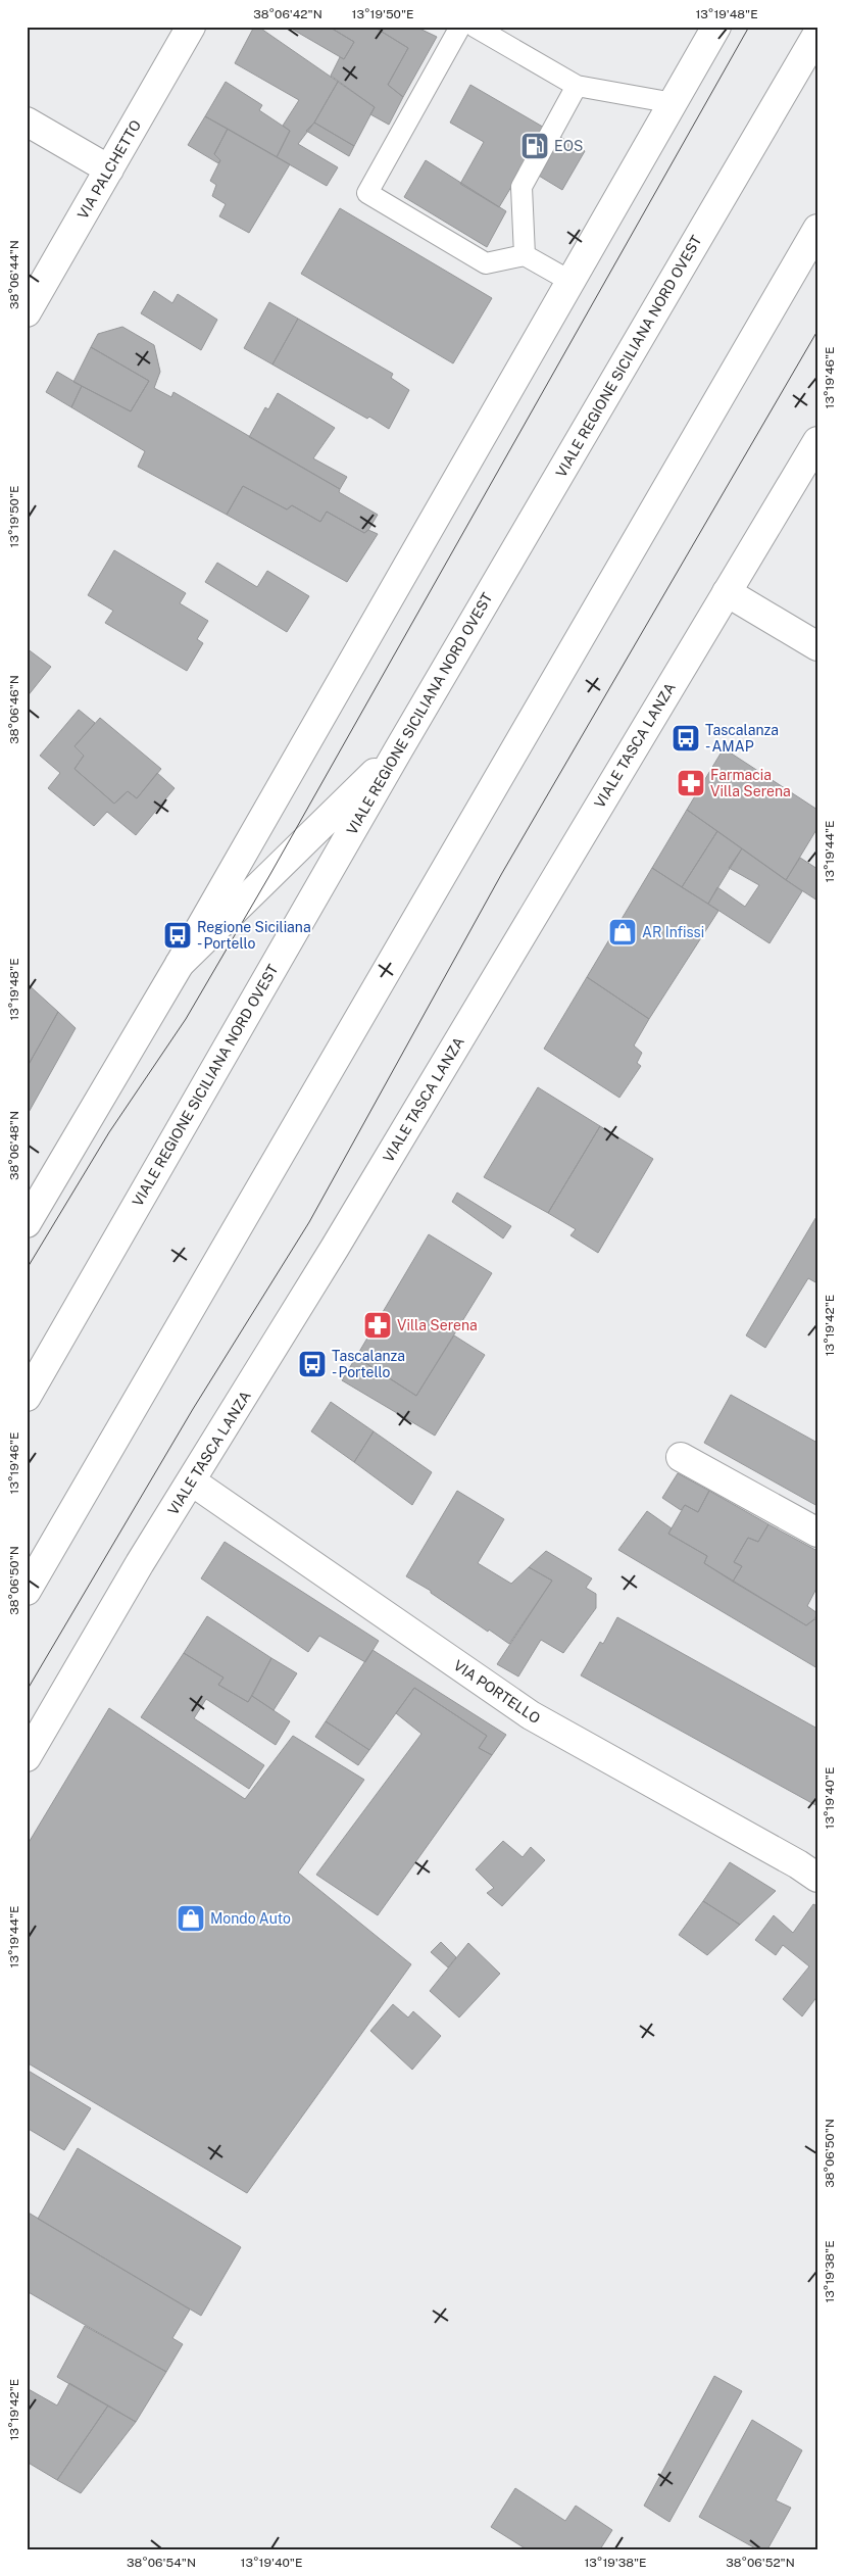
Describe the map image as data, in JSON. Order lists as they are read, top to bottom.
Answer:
{
  "streets": {
    "street": [
      "VIA PALCHETTO",
      "VIALE REGIONE SICILIANA NORD OVEST",
      "VIALE TASCA LANZA",
      "VIA PORTELLO"
    ]
  },
  "crossings": [
    ["VIALE TASCA LANZA", "VIA PORTELLO"]
  ],
  "places": {
    "fuel station": ["EOS"],
    "bus stop": ["Tascalanza - AMAP", "Regione Siciliana - Portello", "Tascalanza - Portello"],
    "pharmacy": ["Farmacia Villa Serena", "Villa Serena"],
    "shop": ["AR Infissi", "Mondo Auto"]
  },
  "coordinates": [
    "38°06'42\"N",
    "13°19'50\"E",
    "13°19'48\"E",
    "38°06'44\"N",
    "13°19'46\"E",
    "38°06'46\"N",
    "13°19'44\"E",
    "38°06'48\"N",
    "13°19'42\"E",
    "38°06'50\"N",
    "13°19'40\"E",
    "13°19'38\"E",
    "38°06'54\"N",
    "38°06'52\"N"
  ]
}
